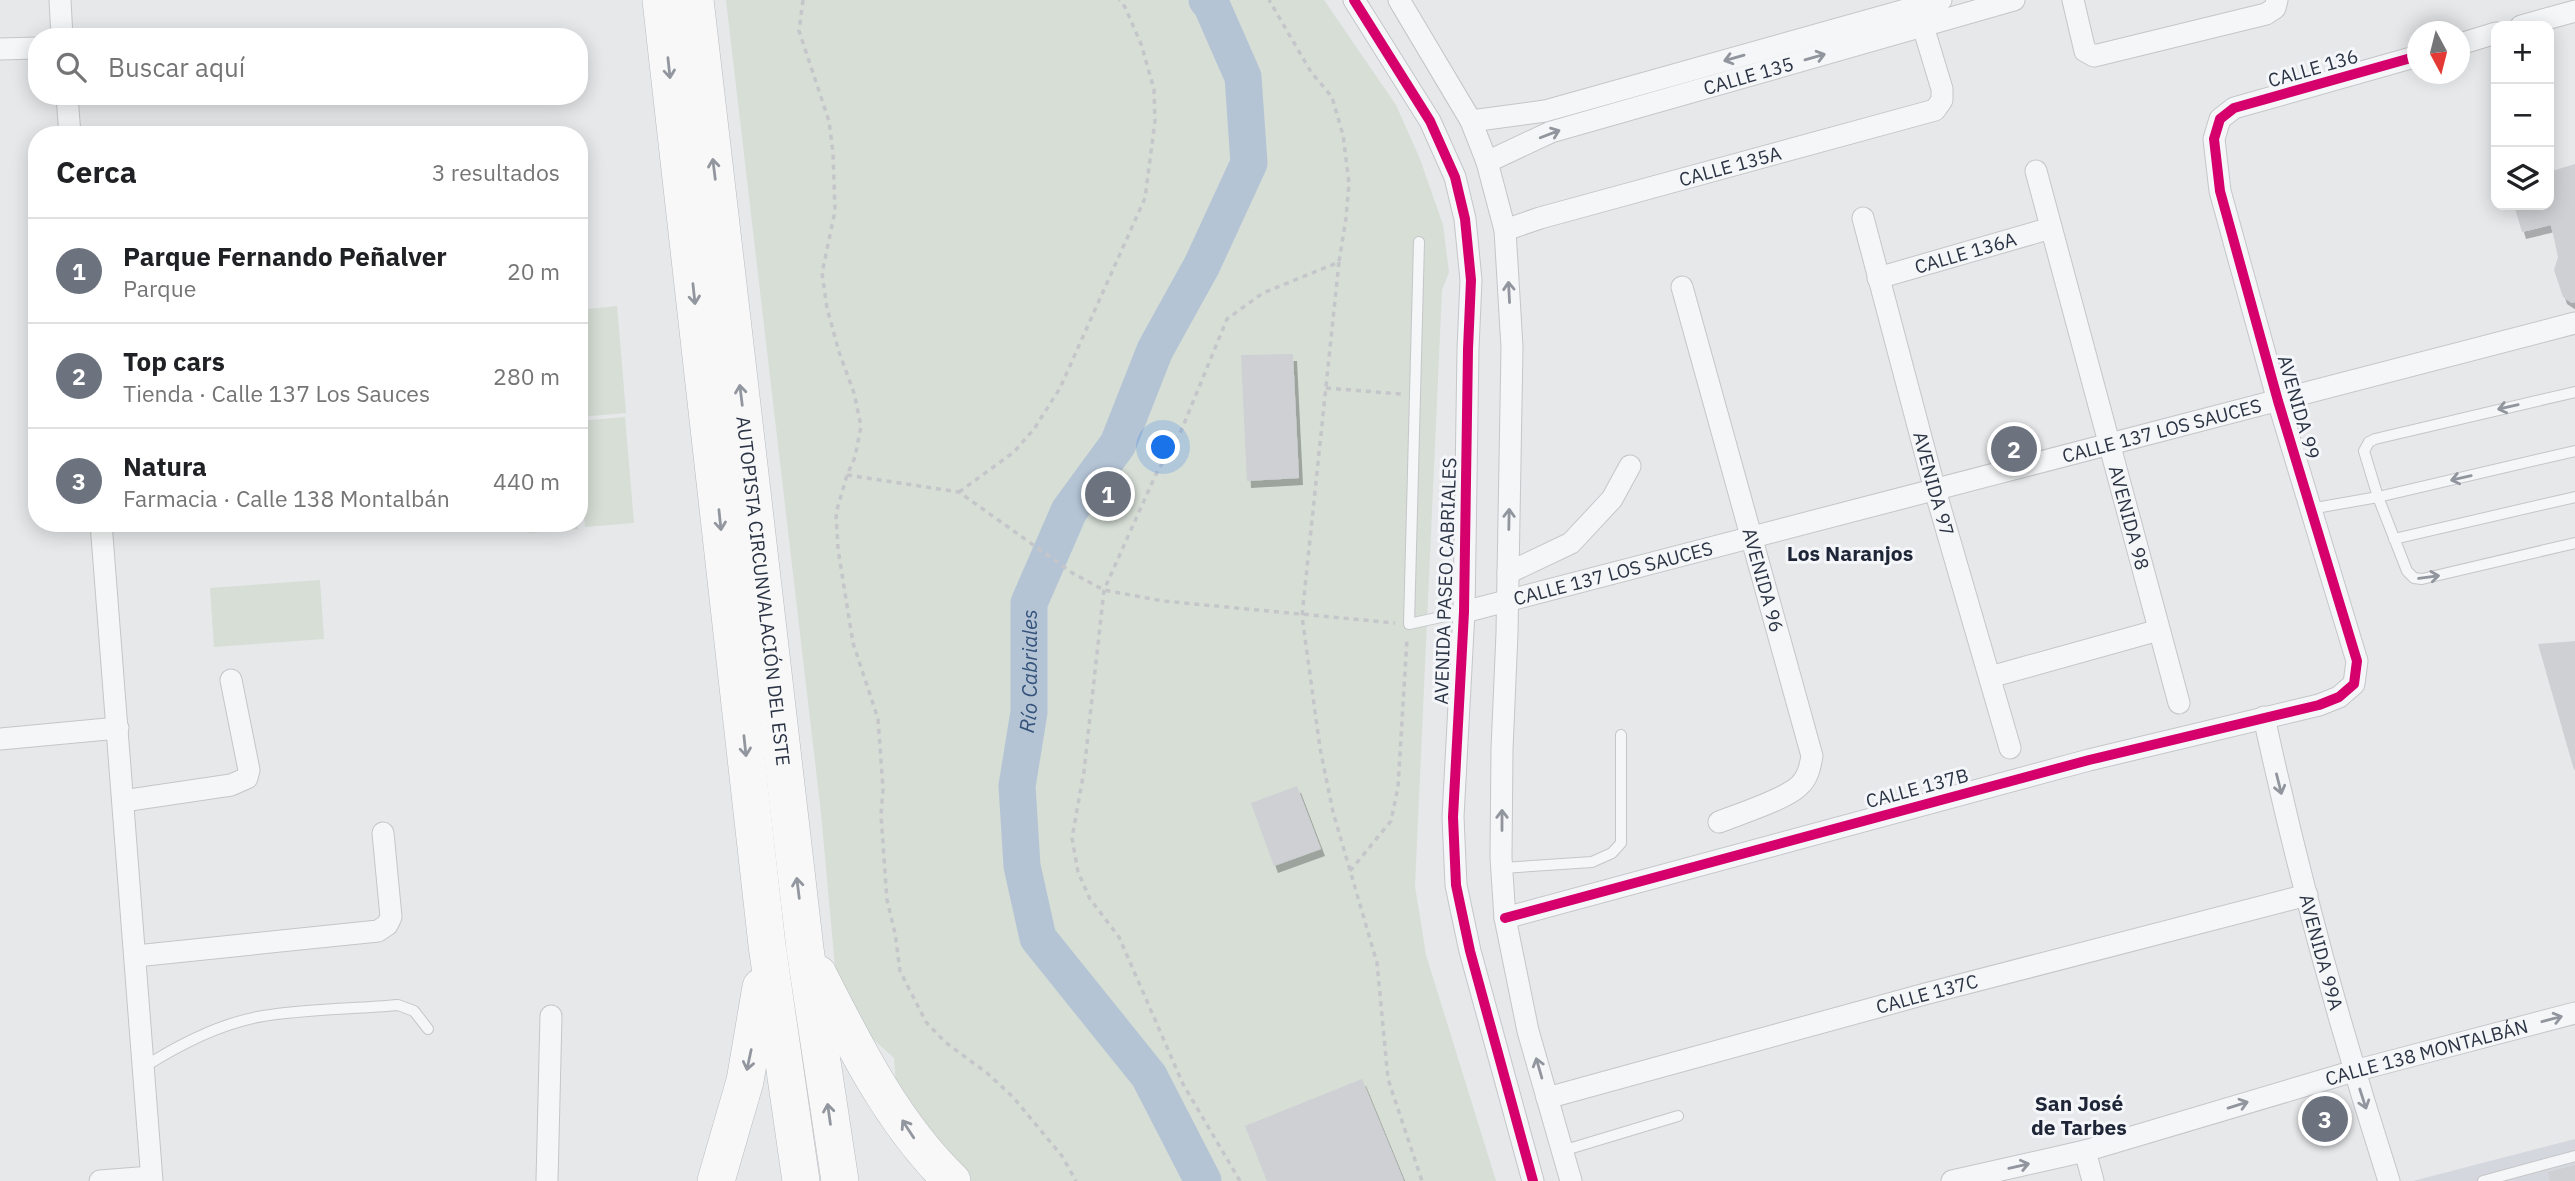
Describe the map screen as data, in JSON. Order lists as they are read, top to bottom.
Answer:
{
  "streets": {
    "highway": ["AUTOPISTA CIRCUNVALACIÓN DEL ESTE"],
    "street": [
      "CALLE 136",
      "CALLE 135",
      "CALLE 135A",
      "CALLE 136A",
      "AVENIDA 99",
      "CALLE 137 LOS SAUCES",
      "AVENIDA 97",
      "AVENIDA 98",
      "AVENIDA 96",
      "AVENIDA PASEO CABRIALES",
      "CALLE 137B",
      "AVENIDA 99A",
      "CALLE 137C",
      "CALLE 138 MONTALBÁN"
    ]
  },
  "crossings": [
    ["CALLE 136", "AVENIDA 99"],
    ["CALLE 135", "CALLE 135A"],
    ["CALLE 136A", "AVENIDA 97"],
    ["CALLE 136A", "AVENIDA 98"],
    ["AVENIDA 99", "CALLE 137 LOS SAUCES"],
    ["AVENIDA 99", "CALLE 137B"],
    ["CALLE 137 LOS SAUCES", "AVENIDA 97"],
    ["CALLE 137 LOS SAUCES", "AVENIDA 98"],
    ["CALLE 137 LOS SAUCES", "AVENIDA 96"],
    ["CALLE 137 LOS SAUCES", "AVENIDA PASEO CABRIALES"],
    ["CALLE 137B", "AVENIDA 99A"],
    ["AVENIDA 99A", "CALLE 137C"],
    ["AVENIDA 99A", "CALLE 138 MONTALBÁN"]
  ],
  "one_way": ["AVENIDA 99A", "CALLE 138 MONTALBÁN"],
  "districts": ["Los Naranjos", "San José de Tarbes"],
  "water": ["Río Cabriales"],
  "north": "bottom",
  "page": {
    "map_buttons": ["+", "−"],
    "search": "Buscar aquí",
    "heading": ["Cerca", "3 resultados"],
    "list": [
      {
        "mark": "1",
        "name": "Parque Fernando Peñalver",
        "note": "Parque",
        "value": "20 m"
      },
      {
        "mark": "2",
        "name": "Top cars",
        "note": "Tienda · Calle 137 Los Sauces",
        "value": "280 m"
      },
      {
        "mark": "3",
        "name": "Natura",
        "note": "Farmacia · Calle 138 Montalbán",
        "value": "440 m"
      }
    ],
    "pins": ["2", "1", "3"]
  }
}
